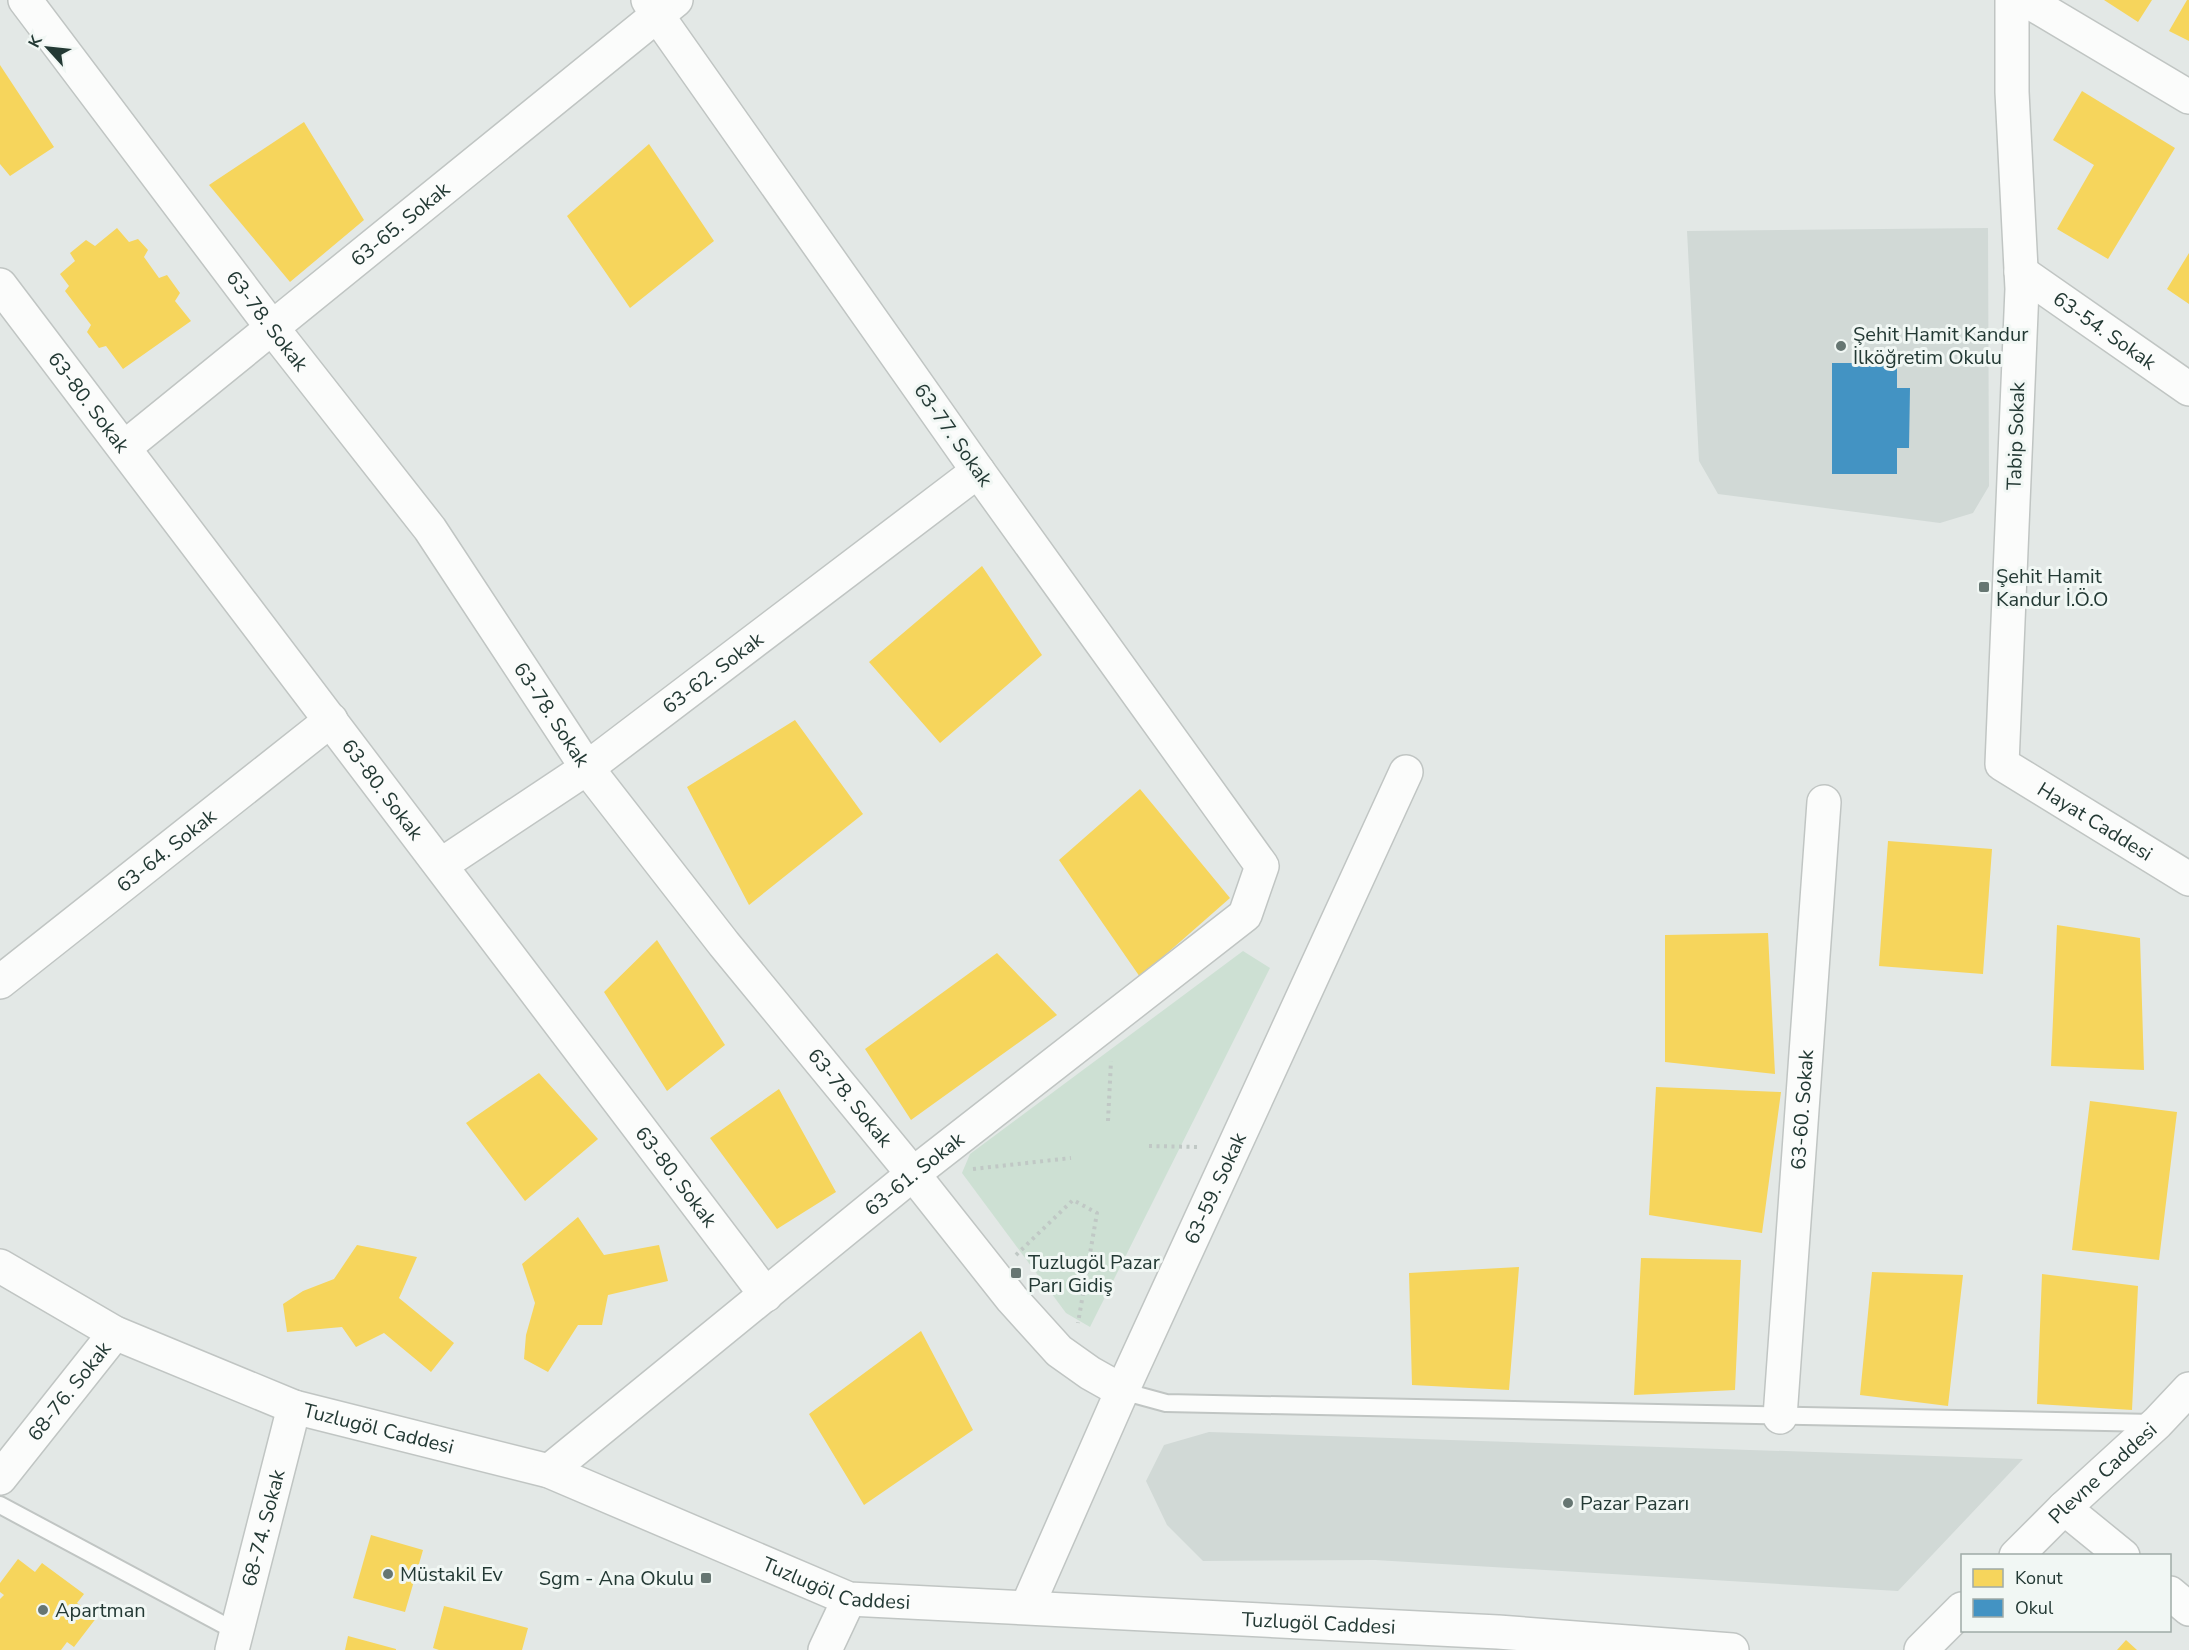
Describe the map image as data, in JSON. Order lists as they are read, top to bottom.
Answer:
{
  "streets": {
    "street": [
      "63-65. Sokak",
      "63-78. Sokak",
      "63-54. Sokak",
      "63-80. Sokak",
      "63-77. Sokak",
      "Tabip Sokak",
      "63-62. Sokak",
      "Hayat Caddesi",
      "63-64. Sokak",
      "63-60. Sokak",
      "63-61. Sokak",
      "63-59. Sokak",
      "68-76. Sokak",
      "Tuzlugöl Caddesi",
      "Plevne Caddesi",
      "68-74. Sokak"
    ]
  },
  "crossings": [
    ["63-65. Sokak", "63-78. Sokak"],
    ["63-65. Sokak", "63-80. Sokak"],
    ["63-65. Sokak", "63-77. Sokak"],
    ["63-78. Sokak", "63-62. Sokak"],
    ["63-78. Sokak", "63-61. Sokak"],
    ["63-78. Sokak", "63-59. Sokak"],
    ["63-54. Sokak", "Tabip Sokak"],
    ["63-80. Sokak", "63-62. Sokak"],
    ["63-80. Sokak", "63-64. Sokak"],
    ["63-80. Sokak", "63-61. Sokak"],
    ["63-77. Sokak", "63-62. Sokak"],
    ["63-77. Sokak", "63-61. Sokak"],
    ["Tabip Sokak", "Hayat Caddesi"],
    ["63-61. Sokak", "Tuzlugöl Caddesi"],
    ["63-59. Sokak", "Tuzlugöl Caddesi"],
    ["68-76. Sokak", "Tuzlugöl Caddesi"],
    ["Tuzlugöl Caddesi", "68-74. Sokak"]
  ],
  "places": {
    "other": [
      "Şehit Hamit Kandur İlköğretim Okulu",
      "Pazar Pazarı",
      "Müstakil Ev",
      "Apartman"
    ],
    "transit": ["Şehit Hamit Kandur İ.Ö.O", "Tuzlugöl Pazar Parı Gidiş", "Sgm - Ana Okulu"]
  },
  "legend": ["Konut", "Okul"],
  "north": "top left"
}
